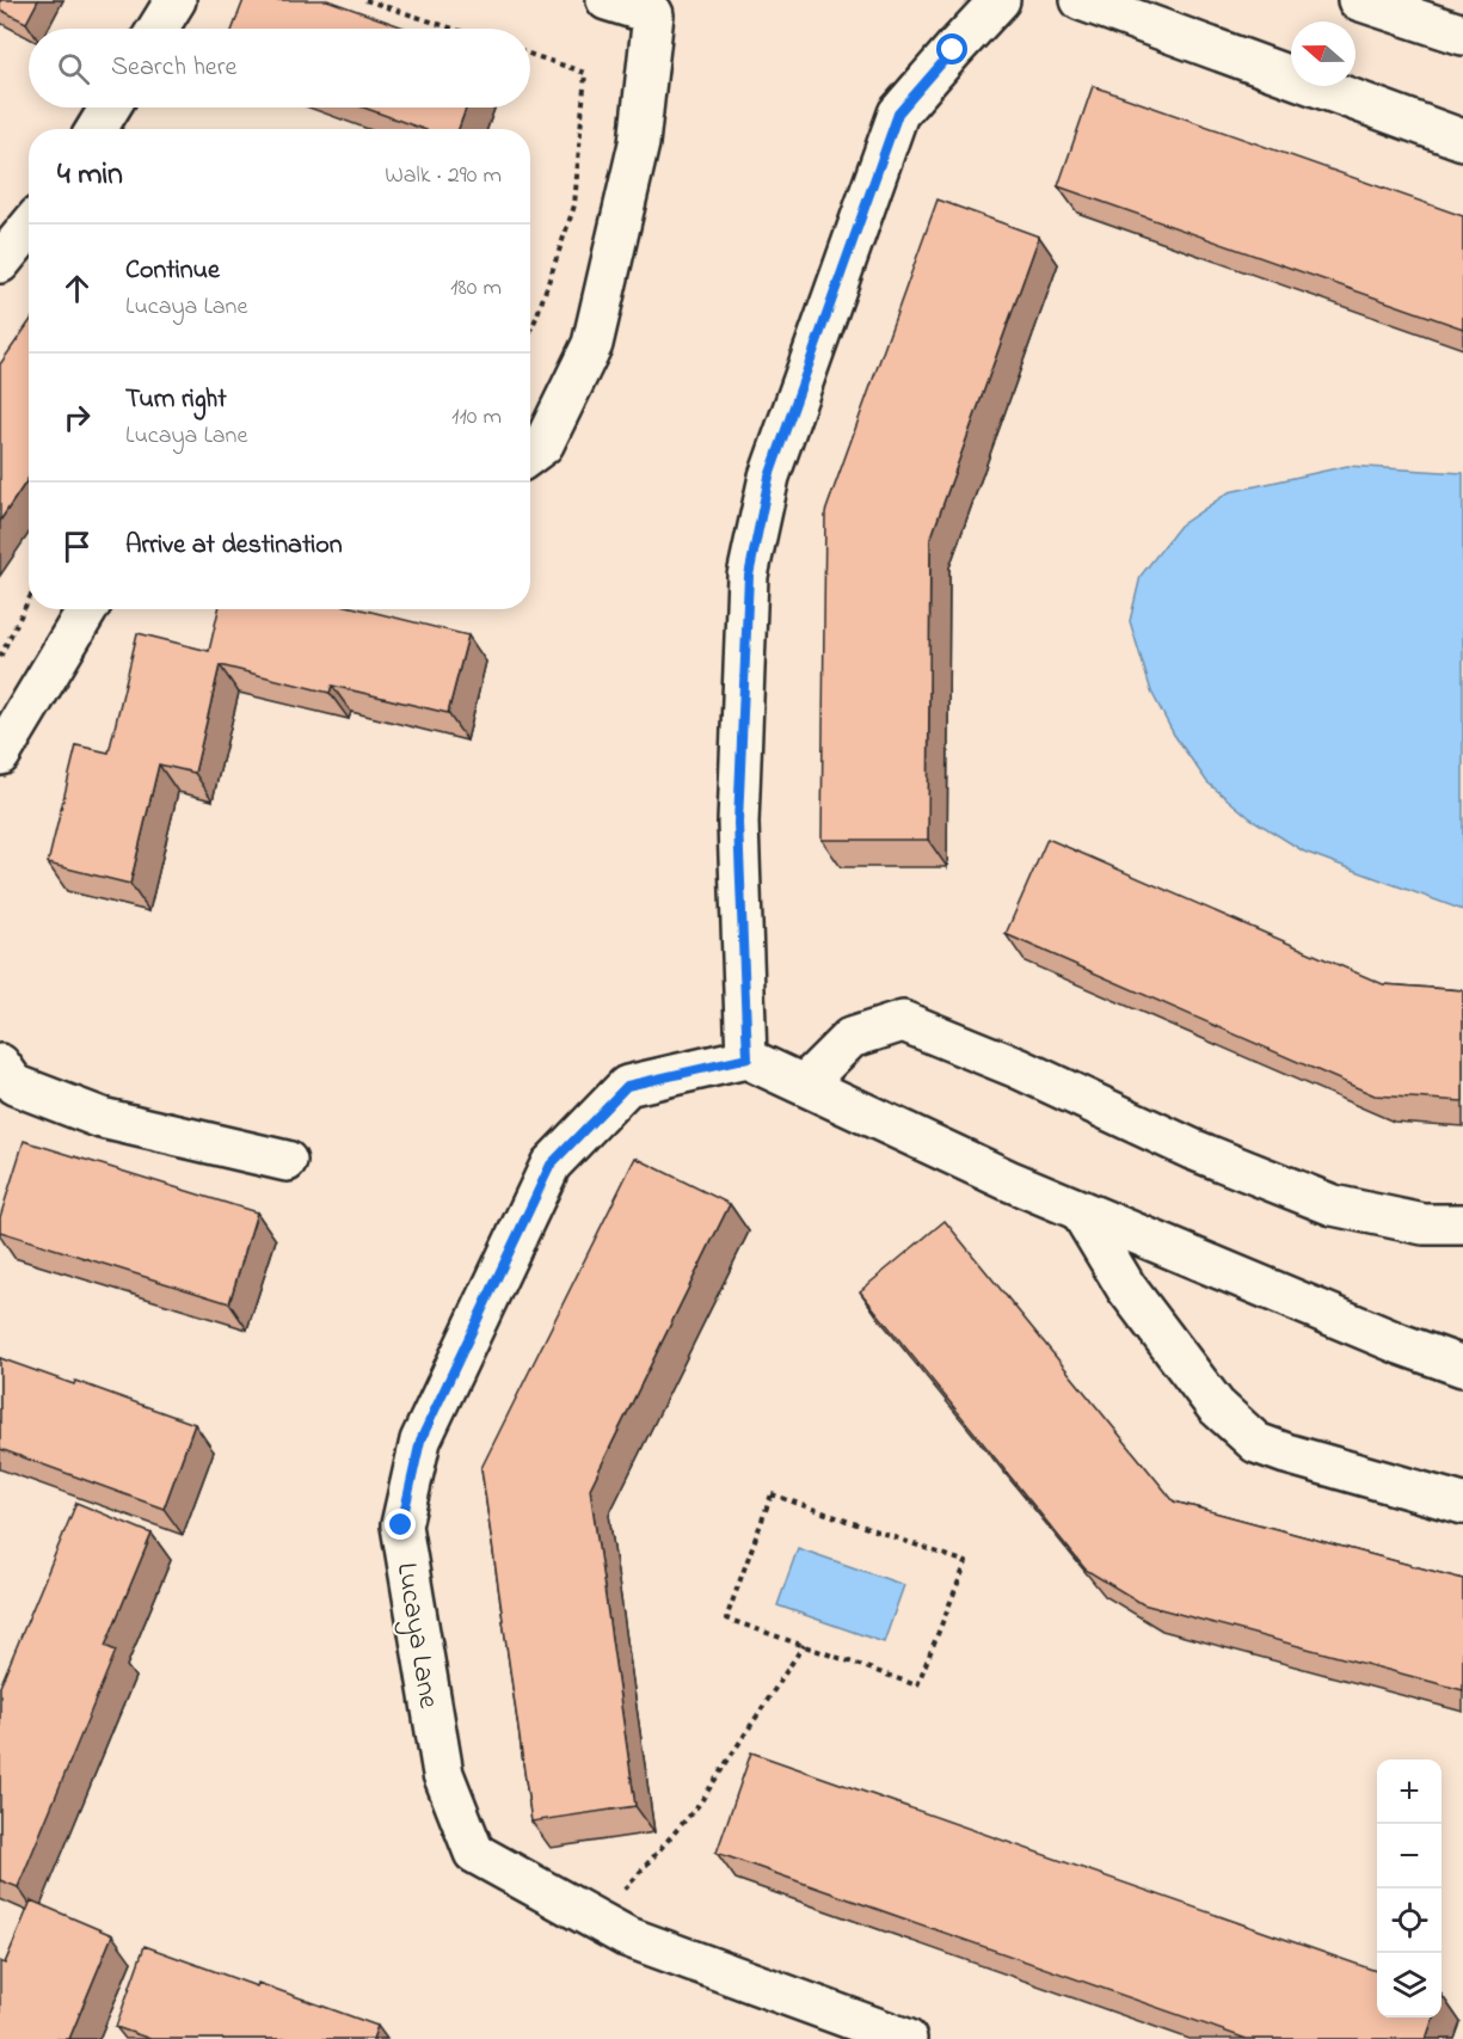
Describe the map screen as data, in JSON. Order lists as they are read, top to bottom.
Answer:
{
  "streets": {
    "street": ["Lucaya Lane"]
  },
  "north": "left",
  "page": {
    "search": "Search here",
    "heading": ["4 min", "Walk · 290 m"],
    "list": [
      ["Continue", "Lucaya Lane", "180 m"],
      ["Turn right", "Lucaya Lane", "110 m"],
      "Arrive at destination"
    ],
    "map_buttons": ["+", "−"]
  }
}
